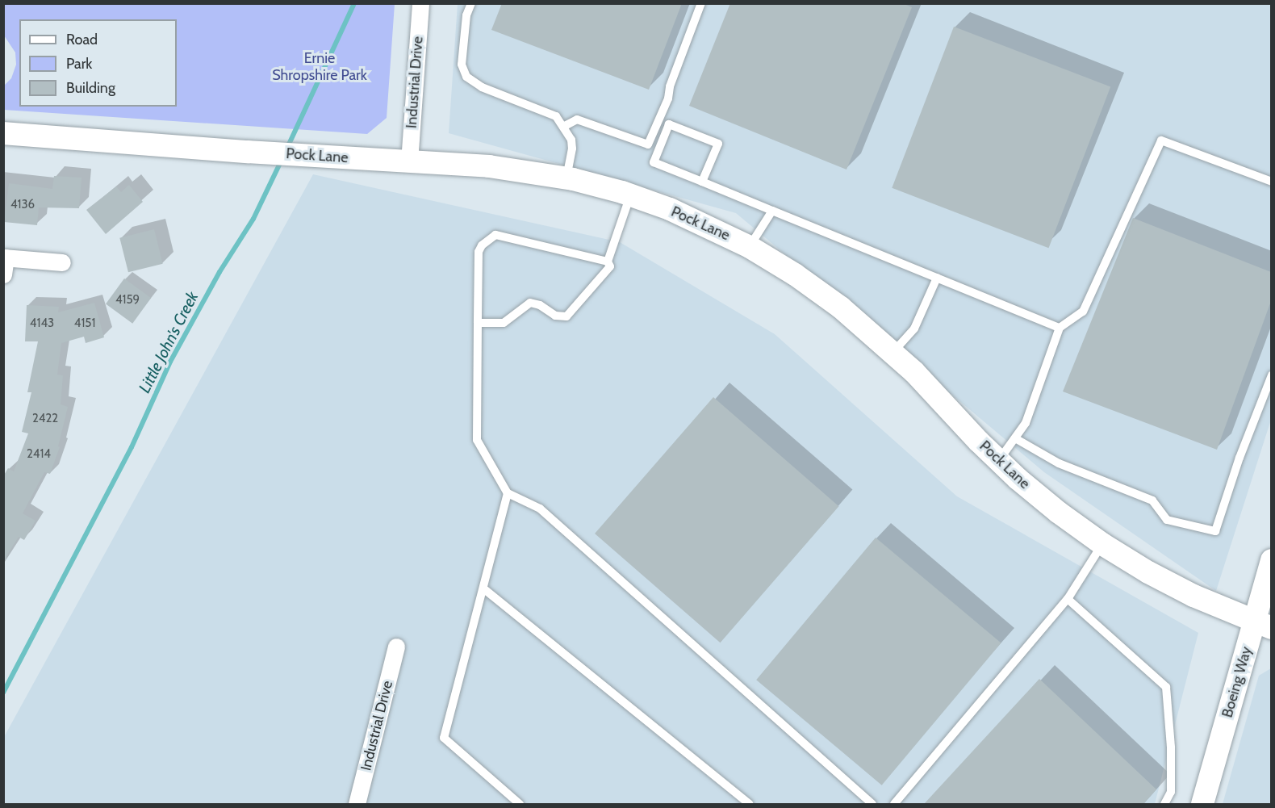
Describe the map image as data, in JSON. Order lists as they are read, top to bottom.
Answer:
{
  "streets": {
    "street": ["Industrial Drive", "Pock Lane", "Boeing Way"]
  },
  "crossings": [
    ["Industrial Drive", "Pock Lane"],
    ["Pock Lane", "Boeing Way"]
  ],
  "water": ["Little John's Creek"],
  "parks": ["Ernie Shropshire Park"],
  "house_numbers": [
    "4136",
    "4159",
    "4143",
    "4151",
    "2422",
    "2414"
  ],
  "legend": ["Road", "Park", "Building"]
}
